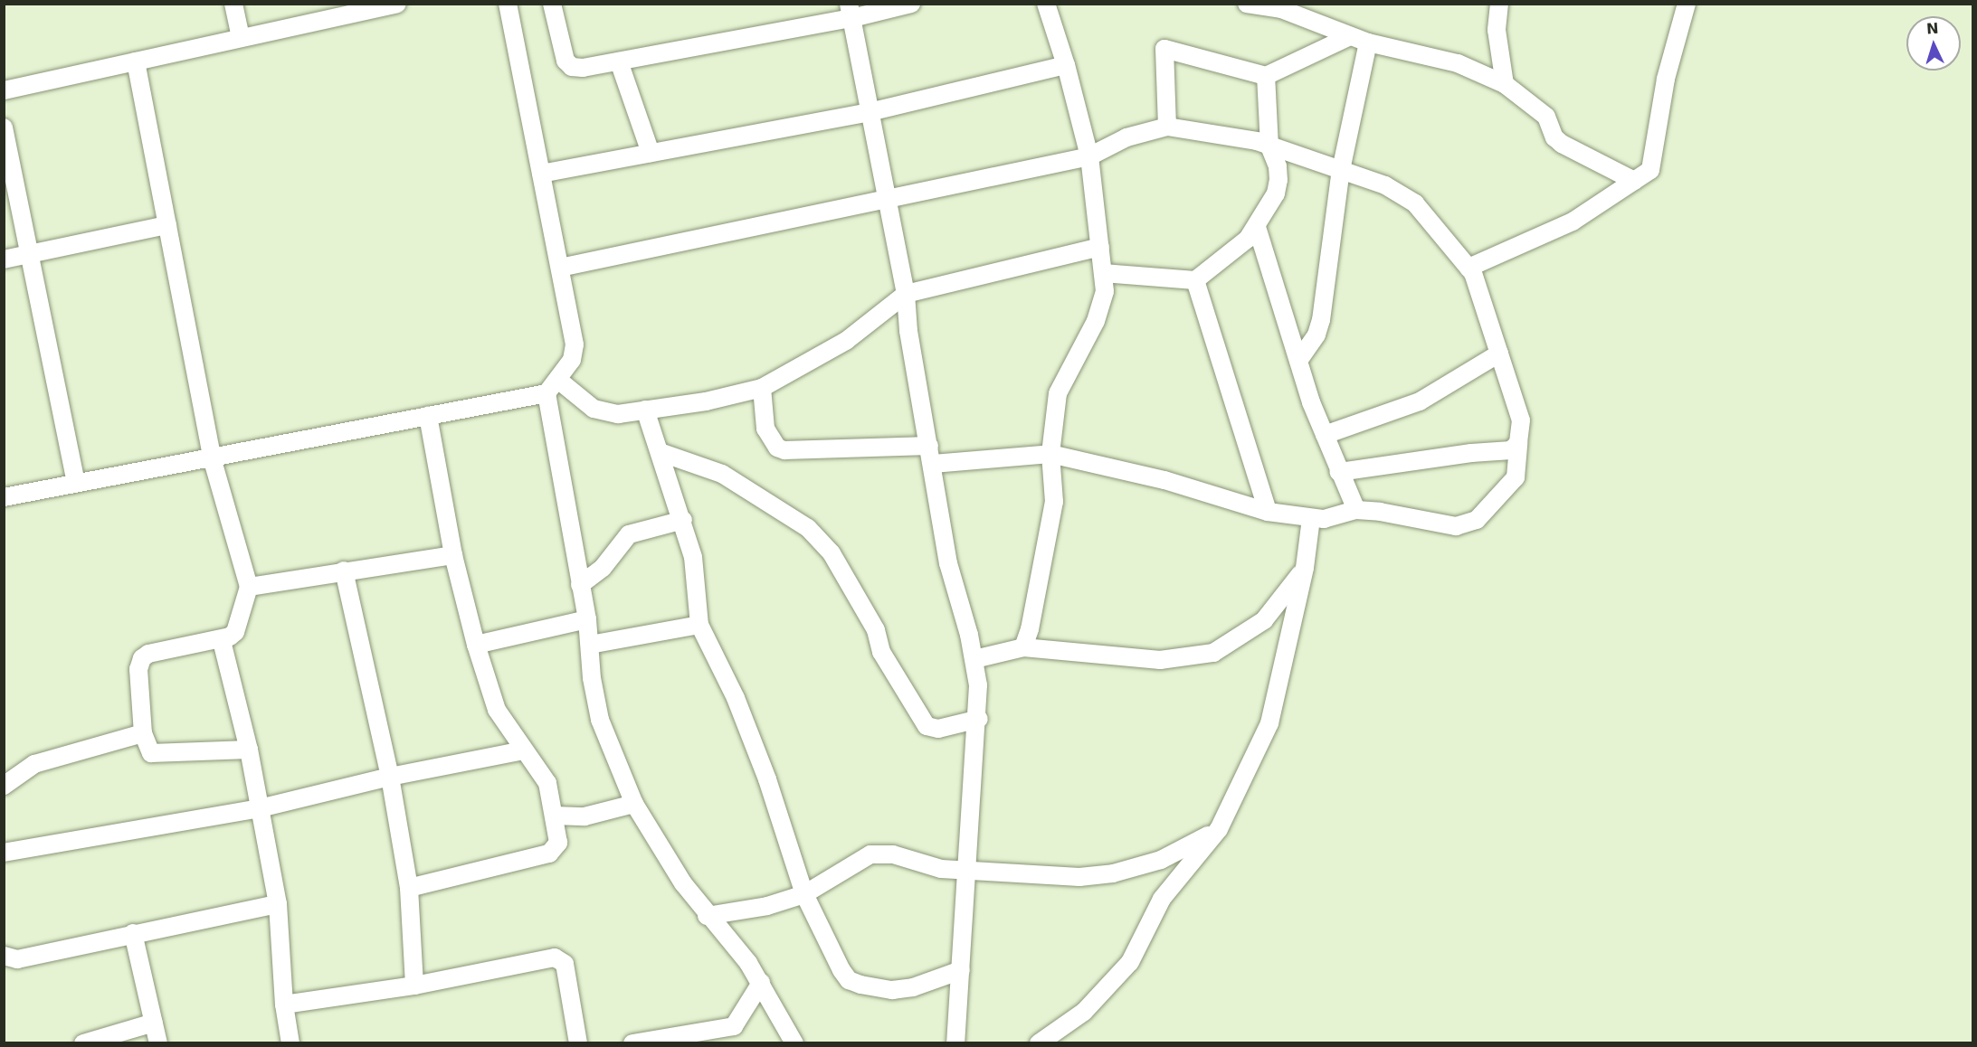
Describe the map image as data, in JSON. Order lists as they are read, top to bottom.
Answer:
{
  "north": "top"
}
